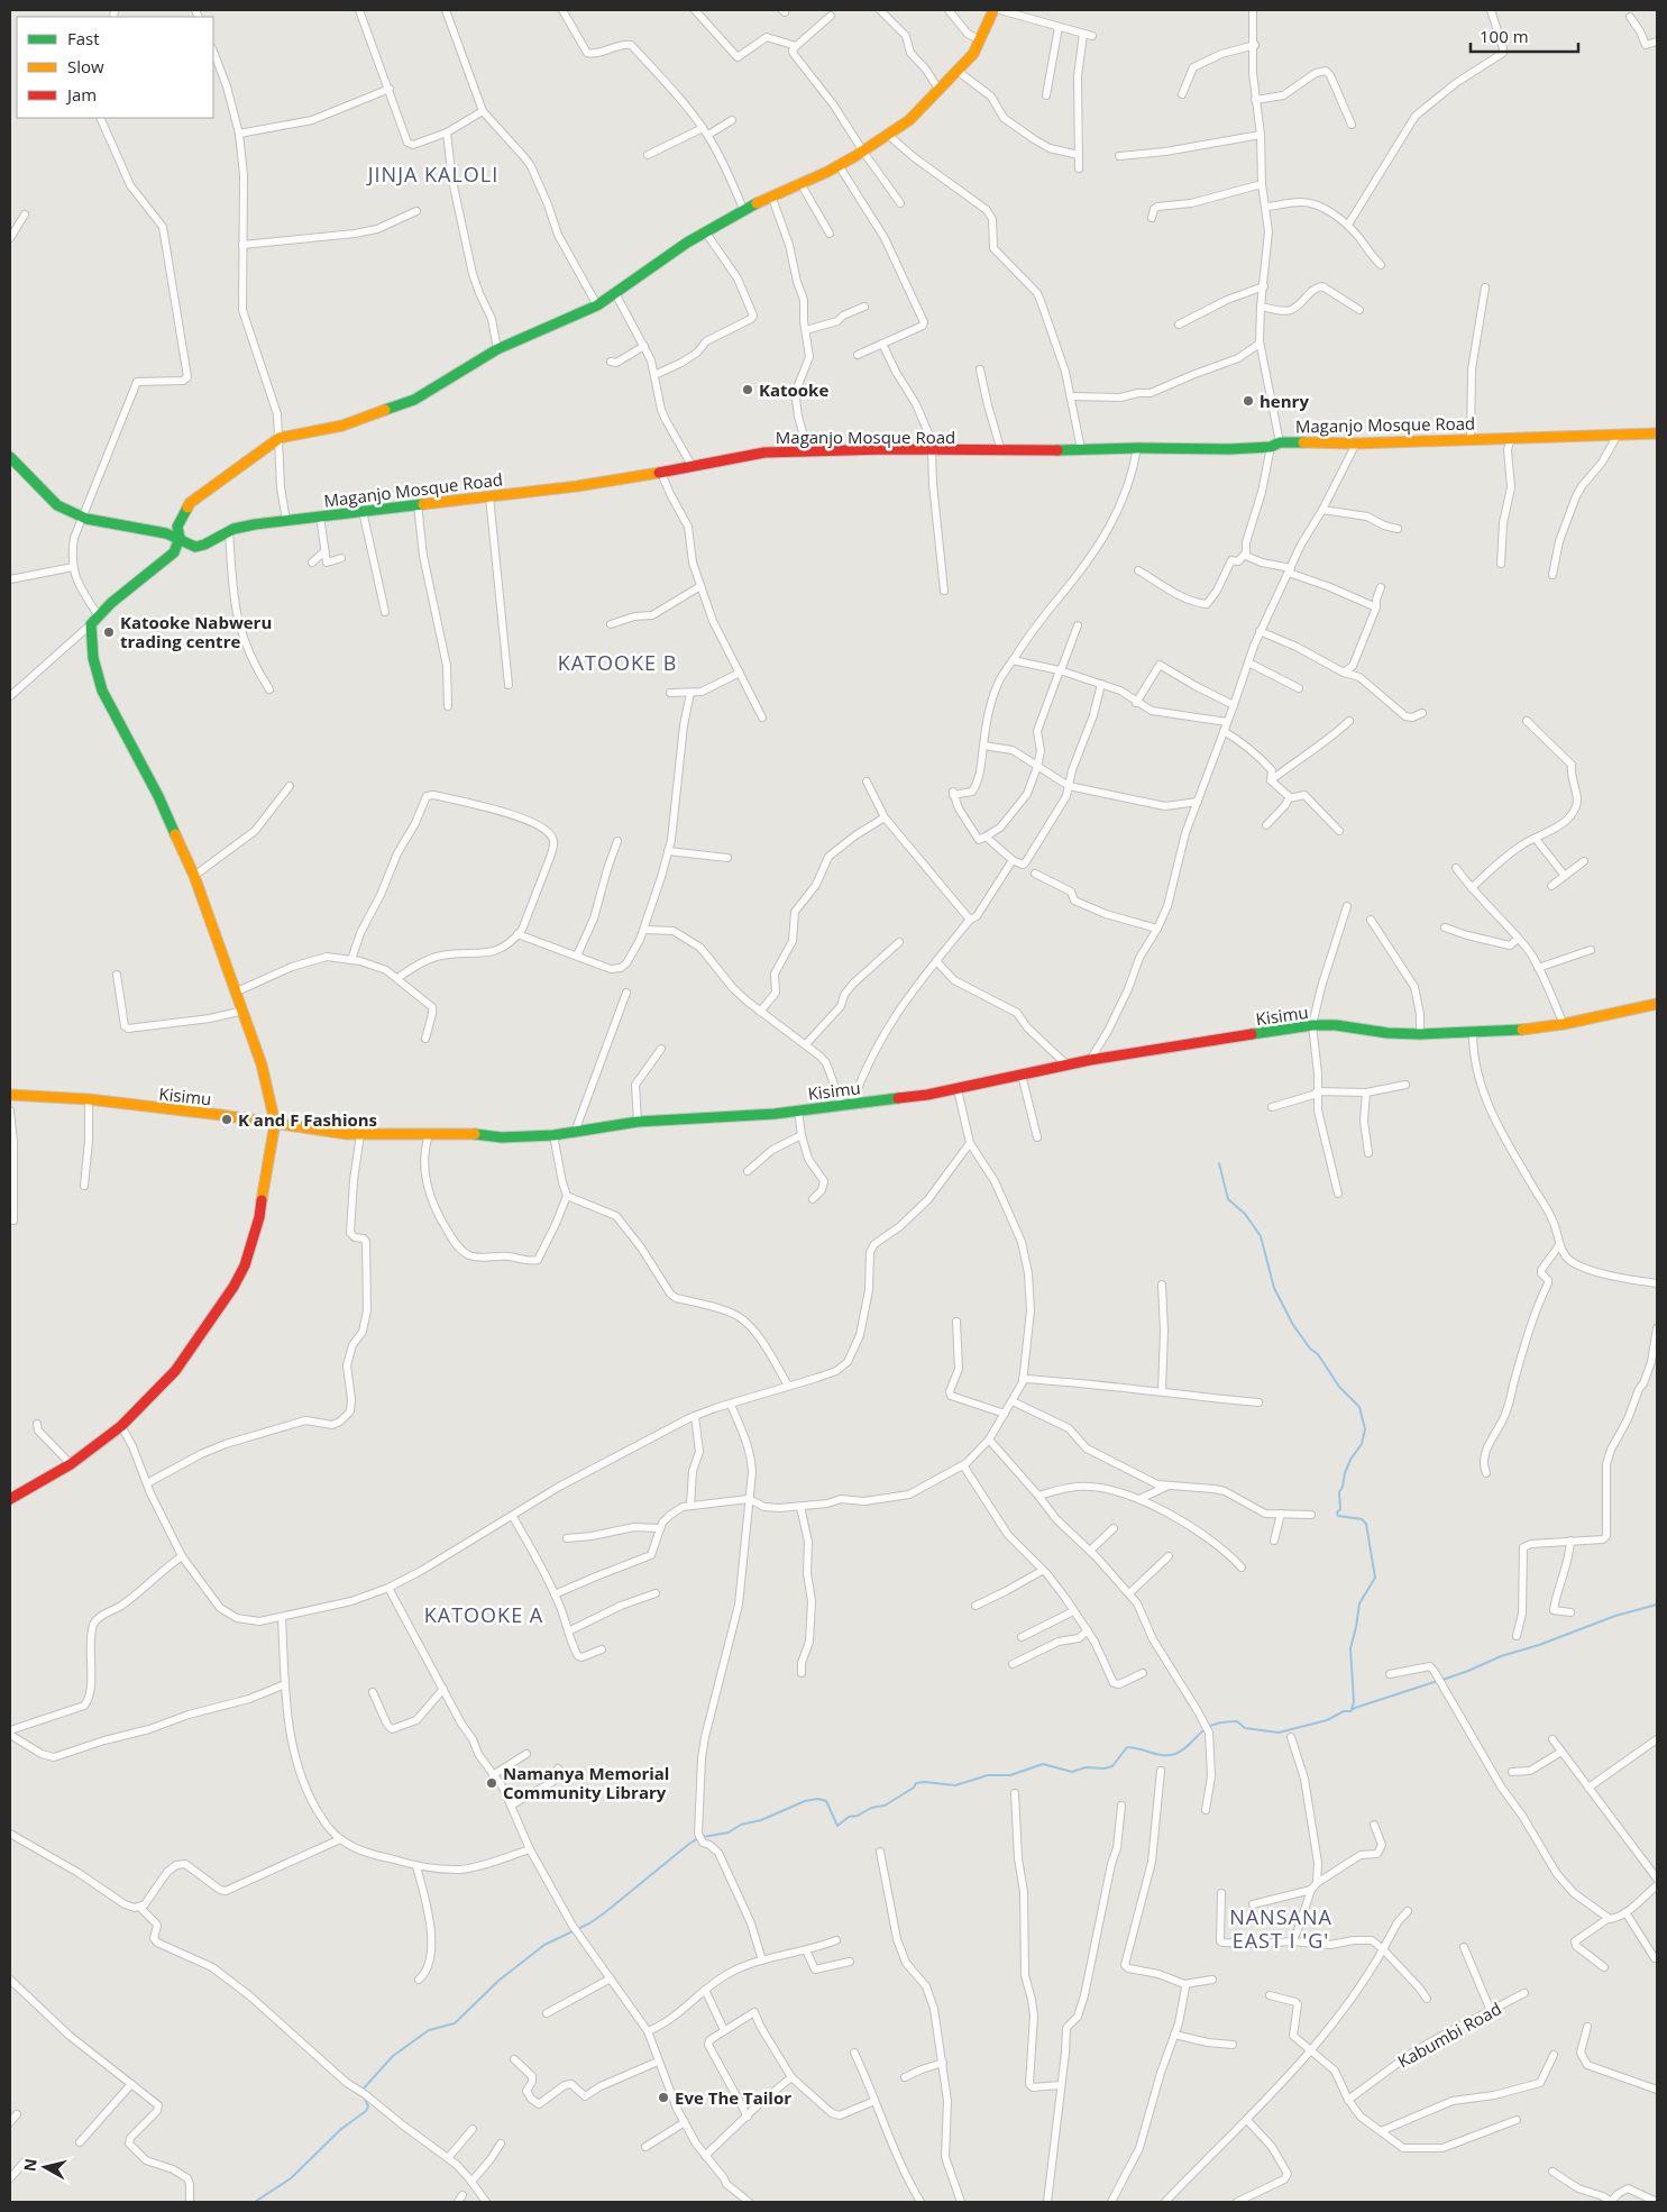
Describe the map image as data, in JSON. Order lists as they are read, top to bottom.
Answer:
{
  "streets": {
    "street": ["Maganjo Mosque Road", "Kisimu", "Kabumbi Road"]
  },
  "districts": [
    "JINJA KALOLI",
    "KATOOKE B",
    "KATOOKE A",
    "NANSANA EAST I 'G'"
  ],
  "places": [
    "Katooke",
    "henry",
    "Katooke Nabweru trading centre",
    "K and F Fashions",
    "Namanya Memorial Community Library",
    "Eve The Tailor"
  ],
  "legend": ["Fast", "Slow", "Jam"],
  "scale_bar": "100 m",
  "north": "left"
}
